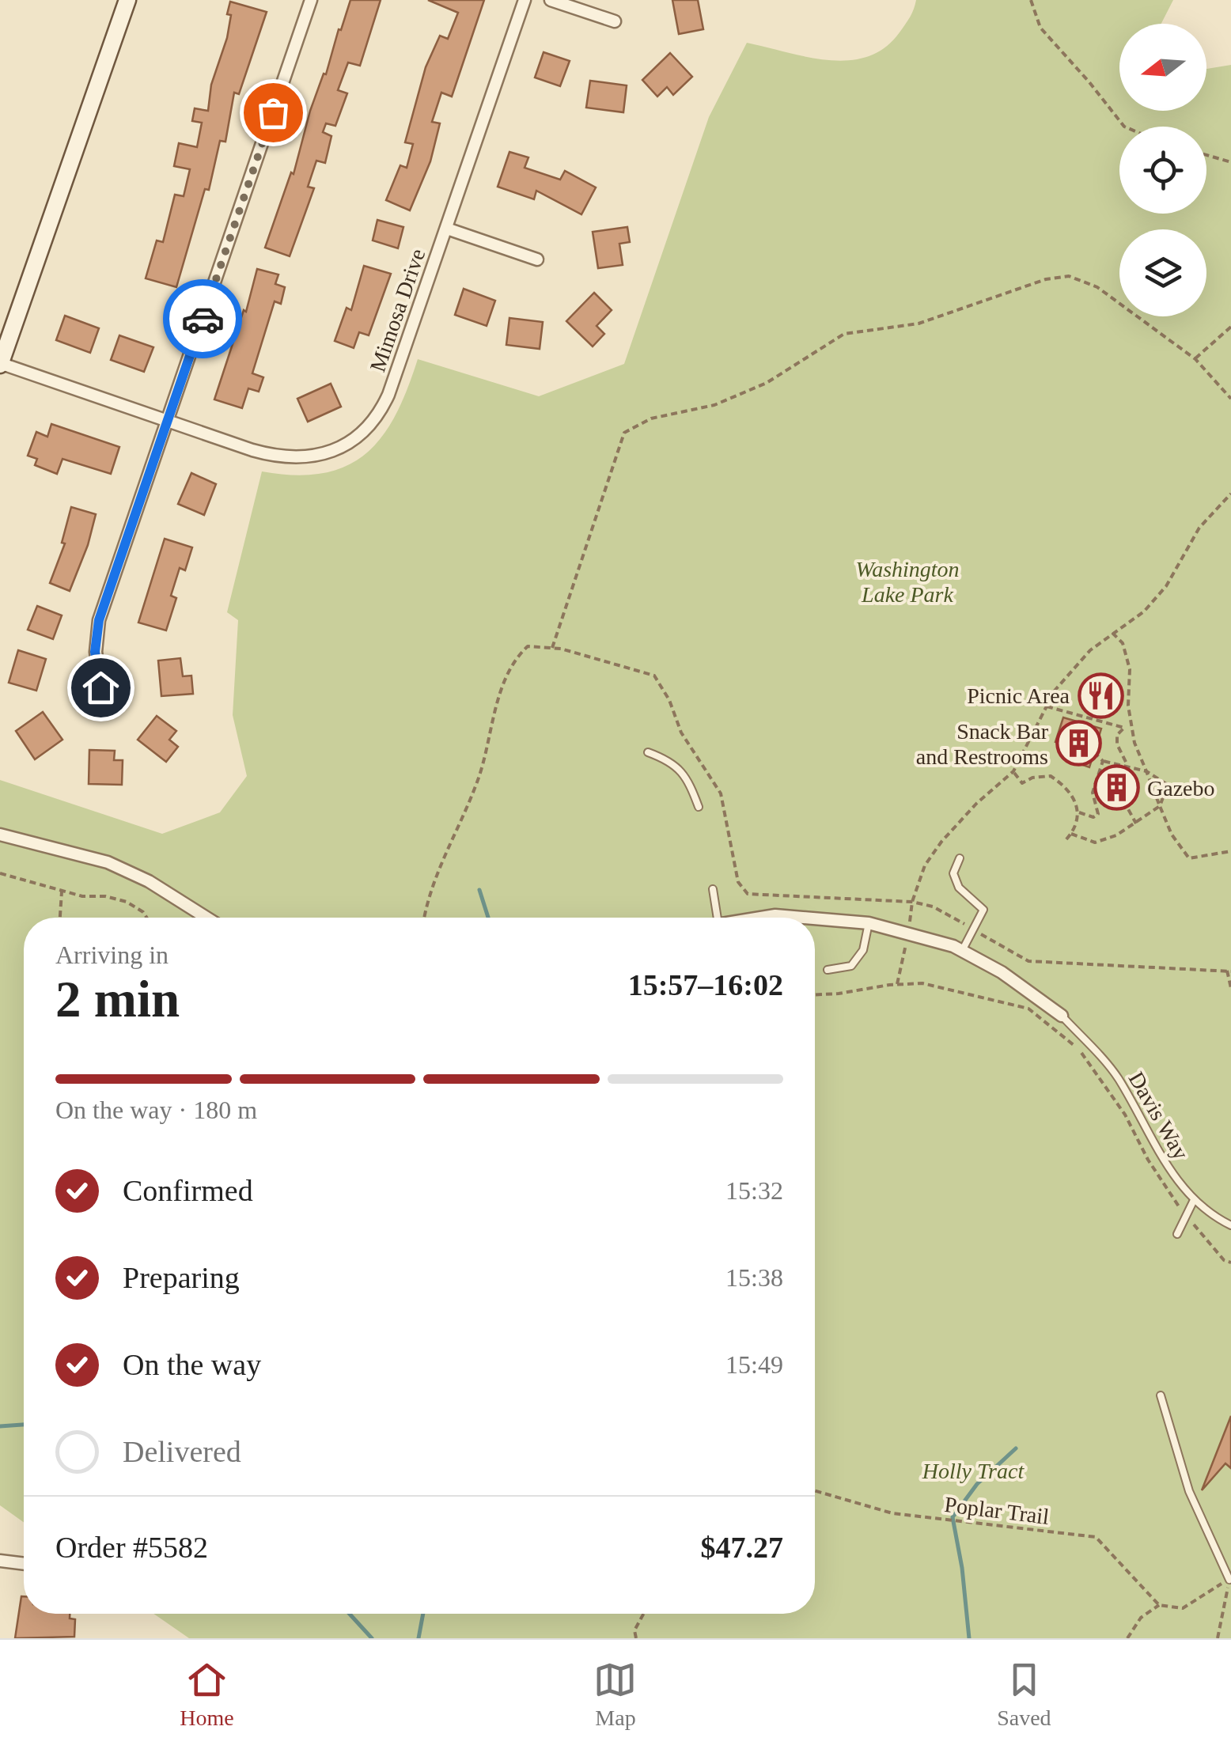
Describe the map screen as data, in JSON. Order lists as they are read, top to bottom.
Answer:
{
  "streets": {
    "street": ["Mimosa Drive"],
    "lane": ["Davis Way"],
    "path": ["Poplar Trail"]
  },
  "parks": ["Washington Lake Park", "Holly Tract"],
  "places": {
    "restaurant": ["Picnic Area"],
    "building": ["Snack Bar and Restrooms", "Gazebo"]
  },
  "north": "left",
  "page": {
    "heading": ["2 min", "Arriving in", "15:57–16:02"],
    "panel": ["Order #5582", "$47.27"],
    "bar": "On the way · 180 m",
    "list": [
      ["Confirmed", "15:32"],
      ["Preparing", "15:38"],
      ["On the way", "15:49"],
      "Delivered"
    ],
    "tabs": ["Home", "Map", "Saved"]
  }
}
